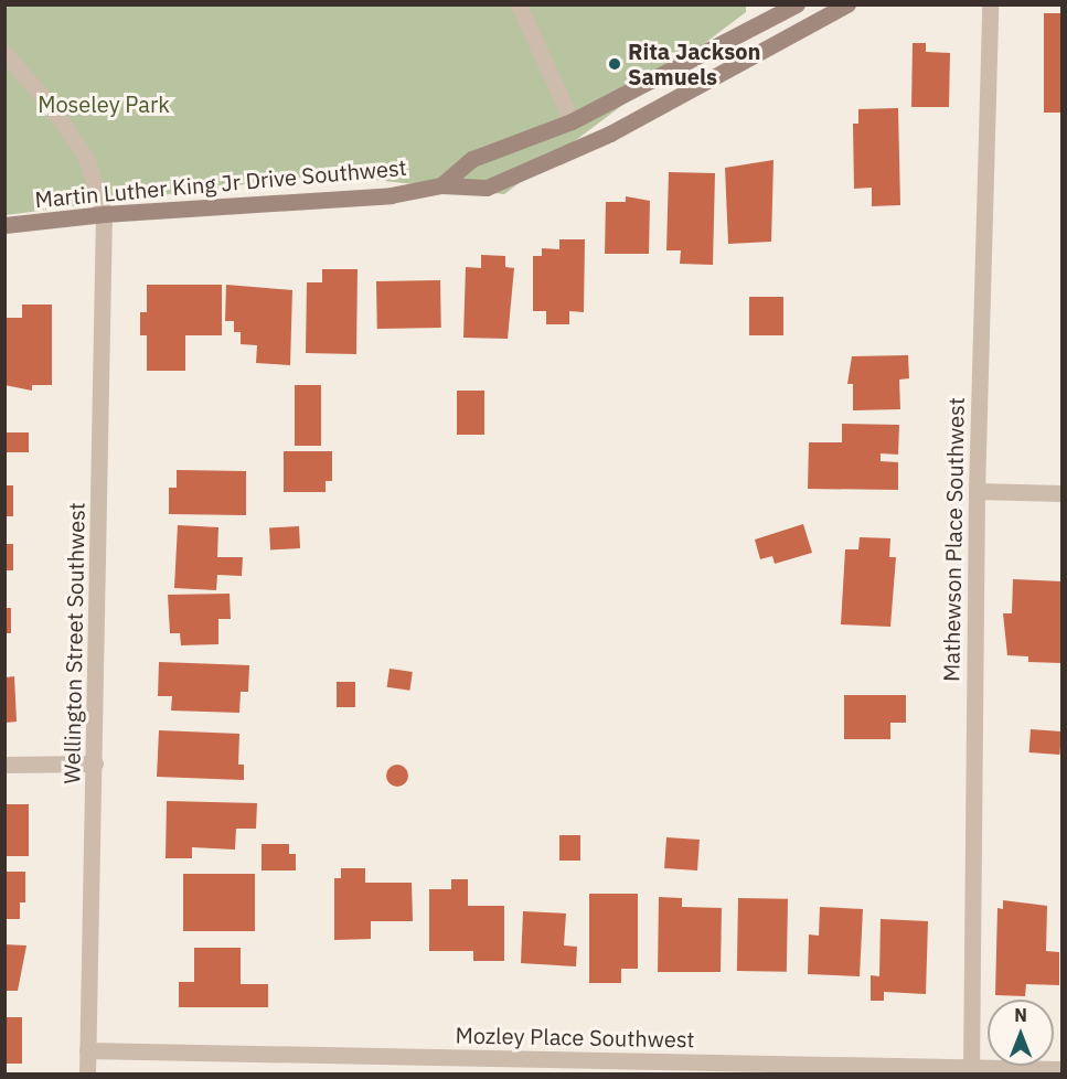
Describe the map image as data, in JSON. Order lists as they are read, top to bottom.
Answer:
{
  "streets": {
    "main road": ["Martin Luther King Jr Drive Southwest"],
    "street": ["Mathewson Place Southwest", "Wellington Street Southwest", "Mozley Place Southwest"]
  },
  "crossings": [
    ["Martin Luther King Jr Drive Southwest", "Wellington Street Southwest"],
    ["Mathewson Place Southwest", "Mozley Place Southwest"],
    ["Wellington Street Southwest", "Mozley Place Southwest"]
  ],
  "parks": ["Moseley Park"],
  "places": ["Rita Jackson Samuels"],
  "north": "top"
}
